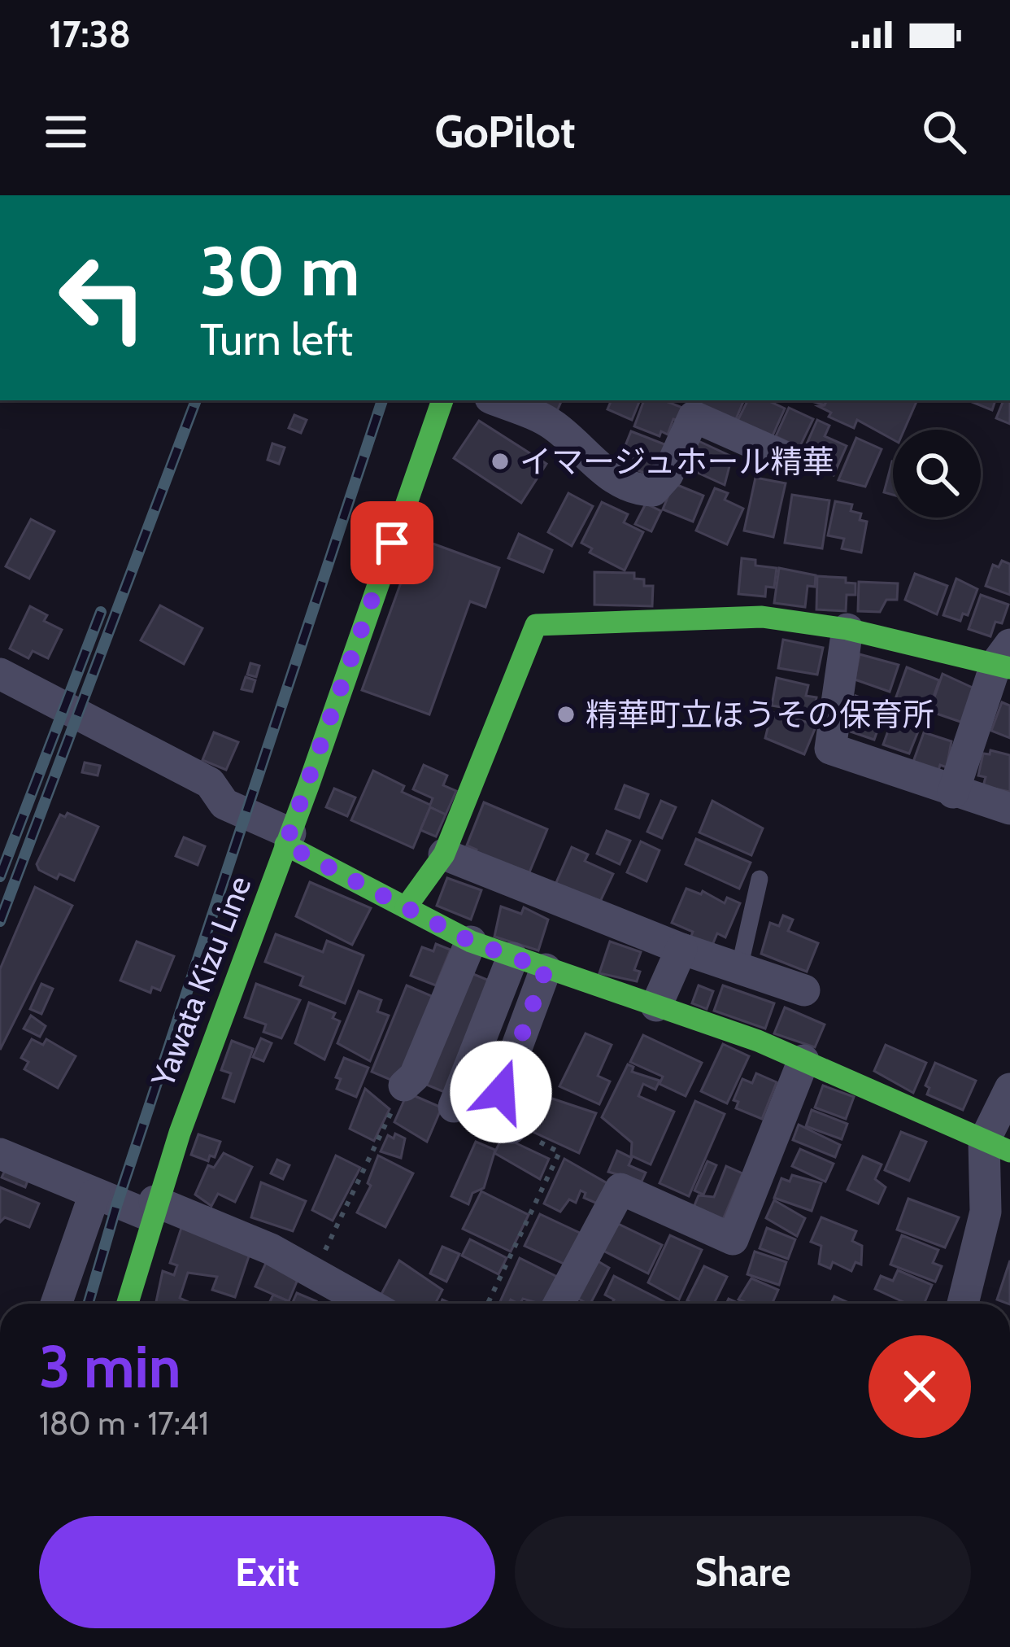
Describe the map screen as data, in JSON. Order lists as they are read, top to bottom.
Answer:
{
  "streets": {
    "street": ["Yawata Kizu Line"]
  },
  "places": ["イマージュホール精華", "精華町立ほうその保育所"],
  "page": {
    "status": "17:38",
    "header": "GoPilot",
    "turn": ["30 m", "Turn left"],
    "heading": ["3 min", "180 m · 17:41"],
    "buttons": ["Exit", "Share"]
  }
}
